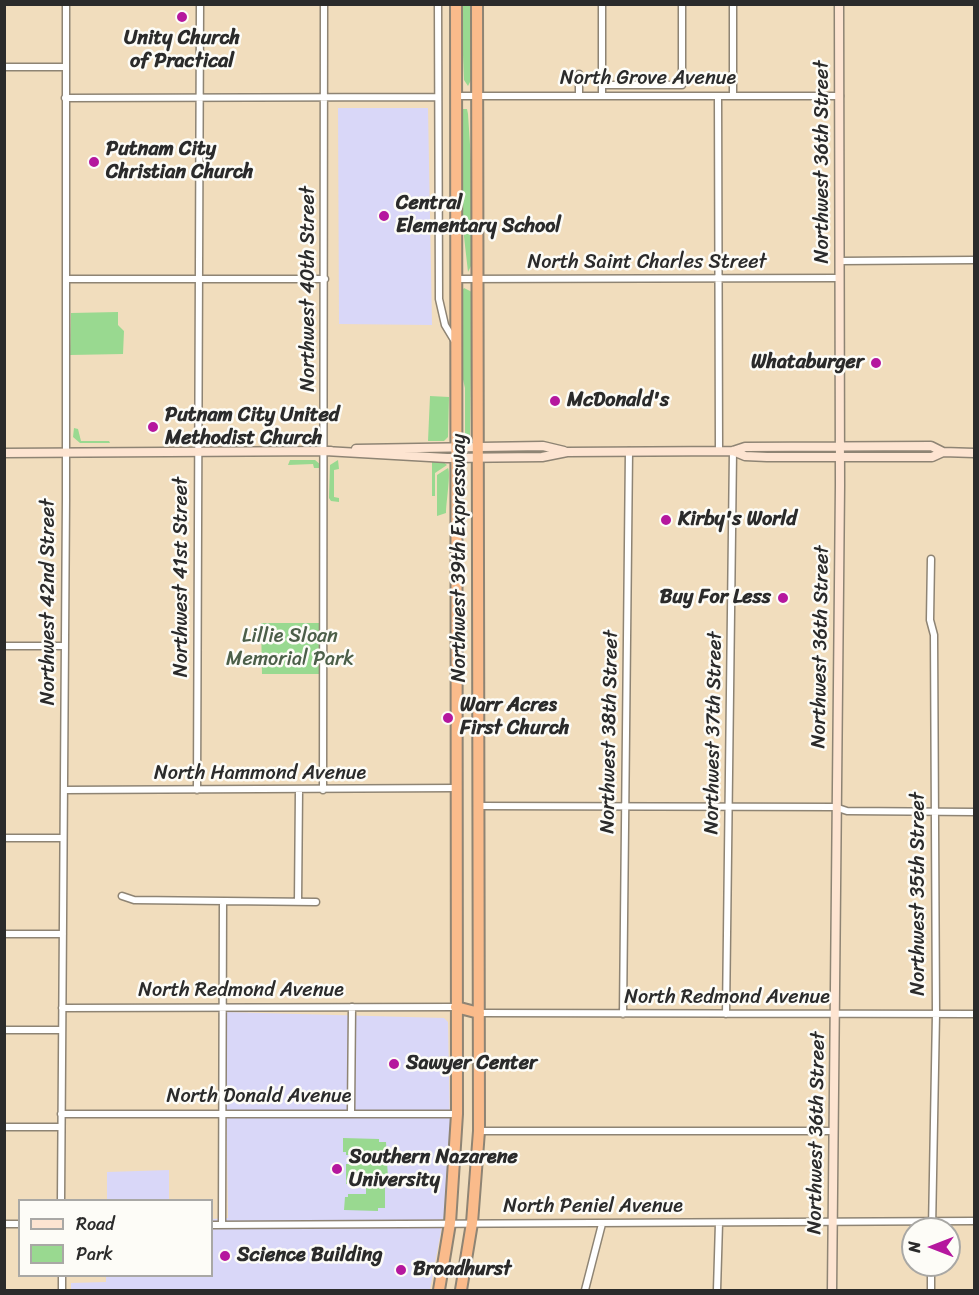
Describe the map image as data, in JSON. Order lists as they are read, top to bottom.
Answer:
{
  "streets": {
    "highway": ["Northwest 39th Expressway"],
    "main road": ["Northwest 36th Street"],
    "street": [
      "North Grove Avenue",
      "North Saint Charles Street",
      "Northwest 40th Street",
      "Northwest 41st Street",
      "Northwest 42nd Street",
      "Northwest 38th Street",
      "Northwest 37th Street",
      "North Hammond Avenue",
      "Northwest 35th Street",
      "North Redmond Avenue",
      "North Donald Avenue",
      "North Peniel Avenue"
    ]
  },
  "crossings": [
    ["North Grove Avenue", "Northwest 36th Street"],
    ["North Grove Avenue", "Northwest 39th Expressway"],
    ["Northwest 36th Street", "North Saint Charles Street"],
    ["Northwest 36th Street", "North Redmond Avenue"],
    ["Northwest 36th Street", "North Peniel Avenue"],
    ["North Saint Charles Street", "Northwest 39th Expressway"],
    ["Northwest 40th Street", "North Hammond Avenue"],
    ["Northwest 39th Expressway", "North Hammond Avenue"],
    ["Northwest 39th Expressway", "North Redmond Avenue"],
    ["Northwest 39th Expressway", "North Donald Avenue"],
    ["Northwest 39th Expressway", "North Peniel Avenue"],
    ["Northwest 41st Street", "North Hammond Avenue"],
    ["Northwest 42nd Street", "North Hammond Avenue"],
    ["Northwest 42nd Street", "North Redmond Avenue"],
    ["Northwest 42nd Street", "North Donald Avenue"],
    ["Northwest 38th Street", "North Redmond Avenue"],
    ["Northwest 37th Street", "North Redmond Avenue"],
    ["Northwest 35th Street", "North Redmond Avenue"]
  ],
  "parks": ["Lillie Sloan Memorial Park"],
  "places": [
    "Unity Church of Practical",
    "Putnam City Christian Church",
    "Central Elementary School",
    "Whataburger",
    "McDonald's",
    "Putnam City United Methodist Church",
    "Kirby's World",
    "Buy For Less",
    "Warr Acres First Church",
    "Sawyer Center",
    "Southern Nazarene University",
    "Science Building",
    "Broadhurst"
  ],
  "legend": ["Road", "Park"],
  "north": "left"
}
